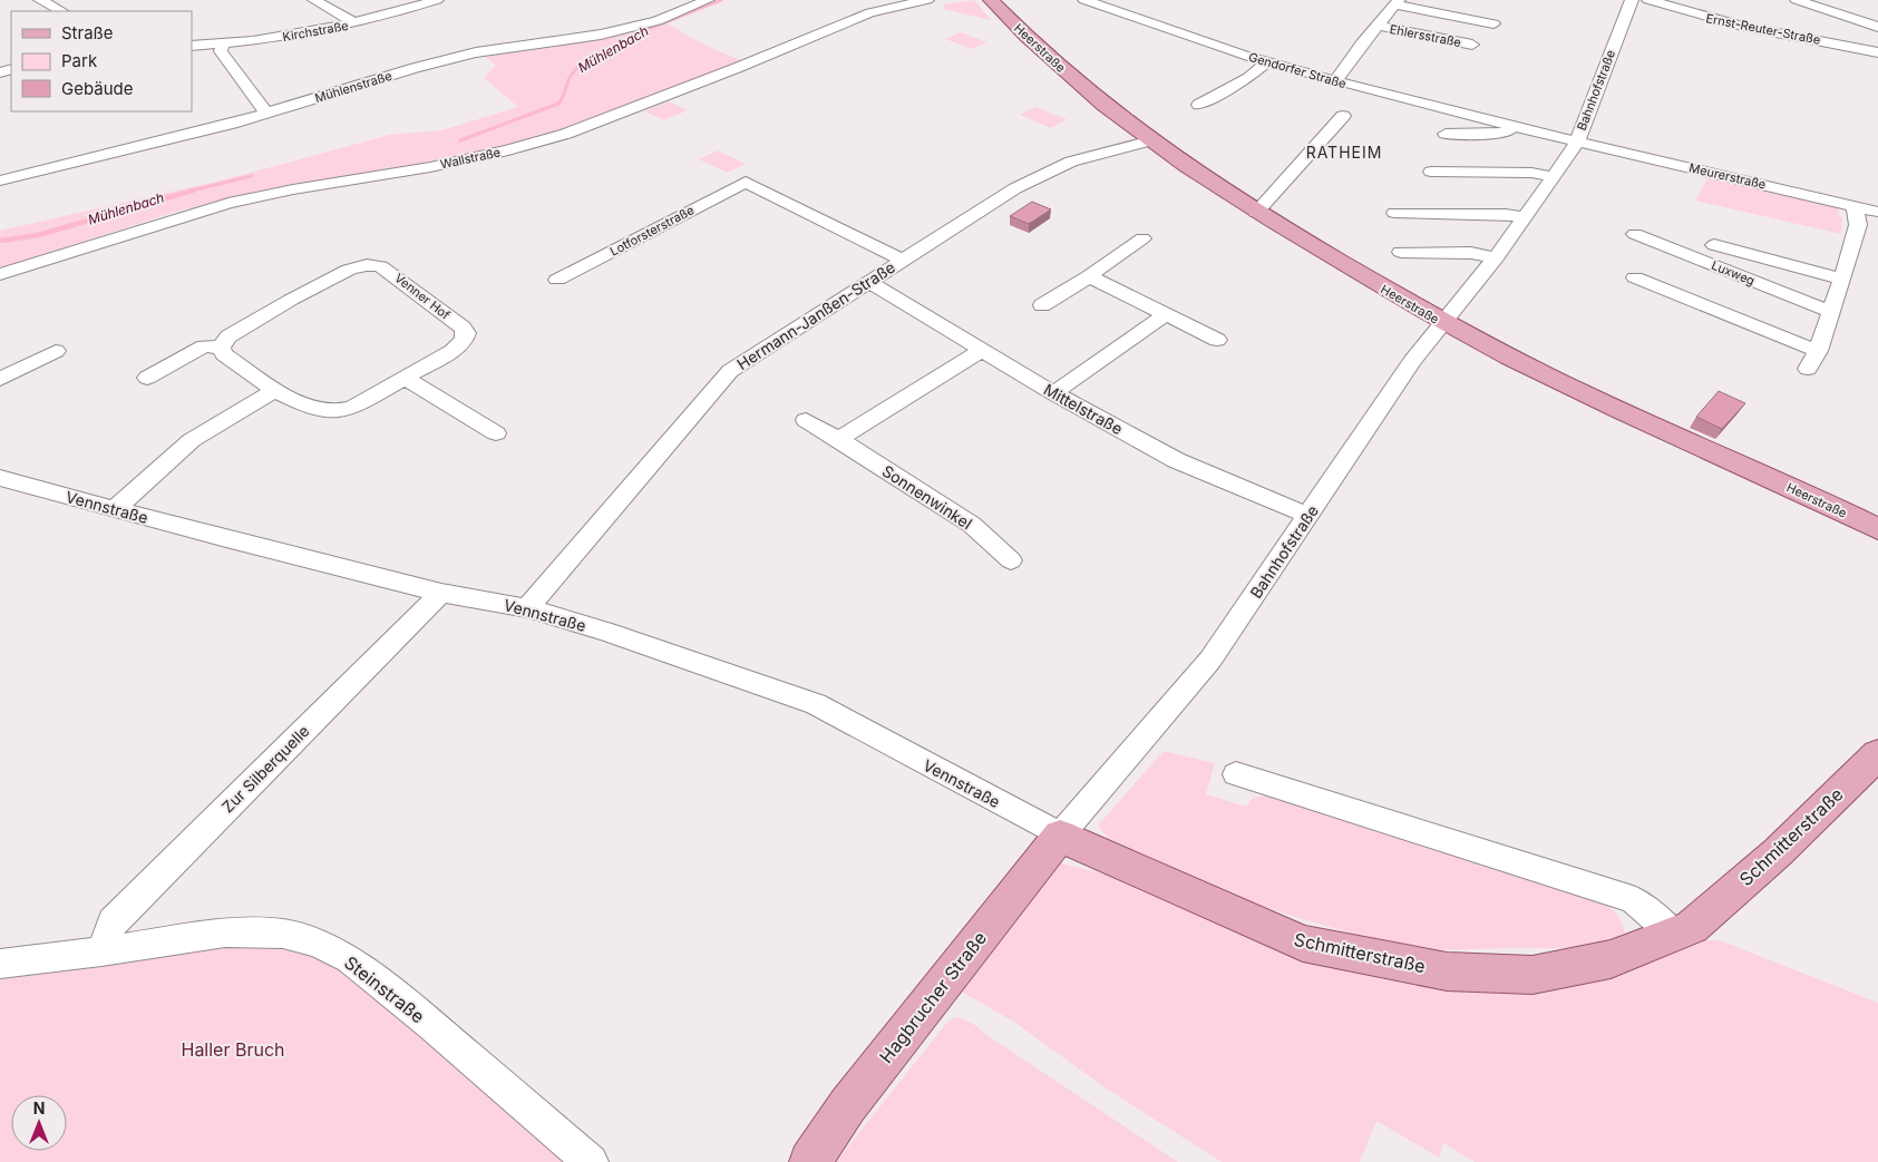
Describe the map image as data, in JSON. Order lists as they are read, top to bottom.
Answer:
{
  "streets": {
    "main road": ["Heerstraße", "Schmitterstraße", "Hagbrucher Straße"],
    "street": [
      "Ernst-Reuter-Straße",
      "Kirchstraße",
      "Ehlersstraße",
      "Gendorfer Straße",
      "Mühlenstraße",
      "Bahnhofstraße",
      "Wallstraße",
      "Meurerstraße",
      "Lotforsterstraße",
      "Luxweg",
      "Venner Hof",
      "Hermann-Janßen-Straße",
      "Mittelstraße",
      "Sonnenwinkel",
      "Vennstraße",
      "Zur Silberquelle",
      "Steinstraße"
    ]
  },
  "crossings": [
    ["Ehlersstraße", "Gendorfer Straße"],
    ["Heerstraße", "Bahnhofstraße"],
    ["Heerstraße", "Hermann-Janßen-Straße"],
    ["Gendorfer Straße", "Bahnhofstraße"],
    ["Gendorfer Straße", "Meurerstraße"],
    ["Bahnhofstraße", "Meurerstraße"],
    ["Bahnhofstraße", "Mittelstraße"],
    ["Bahnhofstraße", "Vennstraße"],
    ["Bahnhofstraße", "Schmitterstraße"],
    ["Bahnhofstraße", "Hagbrucher Straße"],
    ["Lotforsterstraße", "Hermann-Janßen-Straße"],
    ["Hermann-Janßen-Straße", "Mittelstraße"],
    ["Hermann-Janßen-Straße", "Vennstraße"],
    ["Vennstraße", "Zur Silberquelle"],
    ["Vennstraße", "Schmitterstraße"],
    ["Vennstraße", "Hagbrucher Straße"],
    ["Zur Silberquelle", "Steinstraße"],
    ["Schmitterstraße", "Hagbrucher Straße"]
  ],
  "districts": ["RATHEIM"],
  "water": ["Mühlenbach"],
  "parks": ["Haller Bruch"],
  "legend": ["Straße", "Park", "Gebäude"],
  "north": "top"
}
